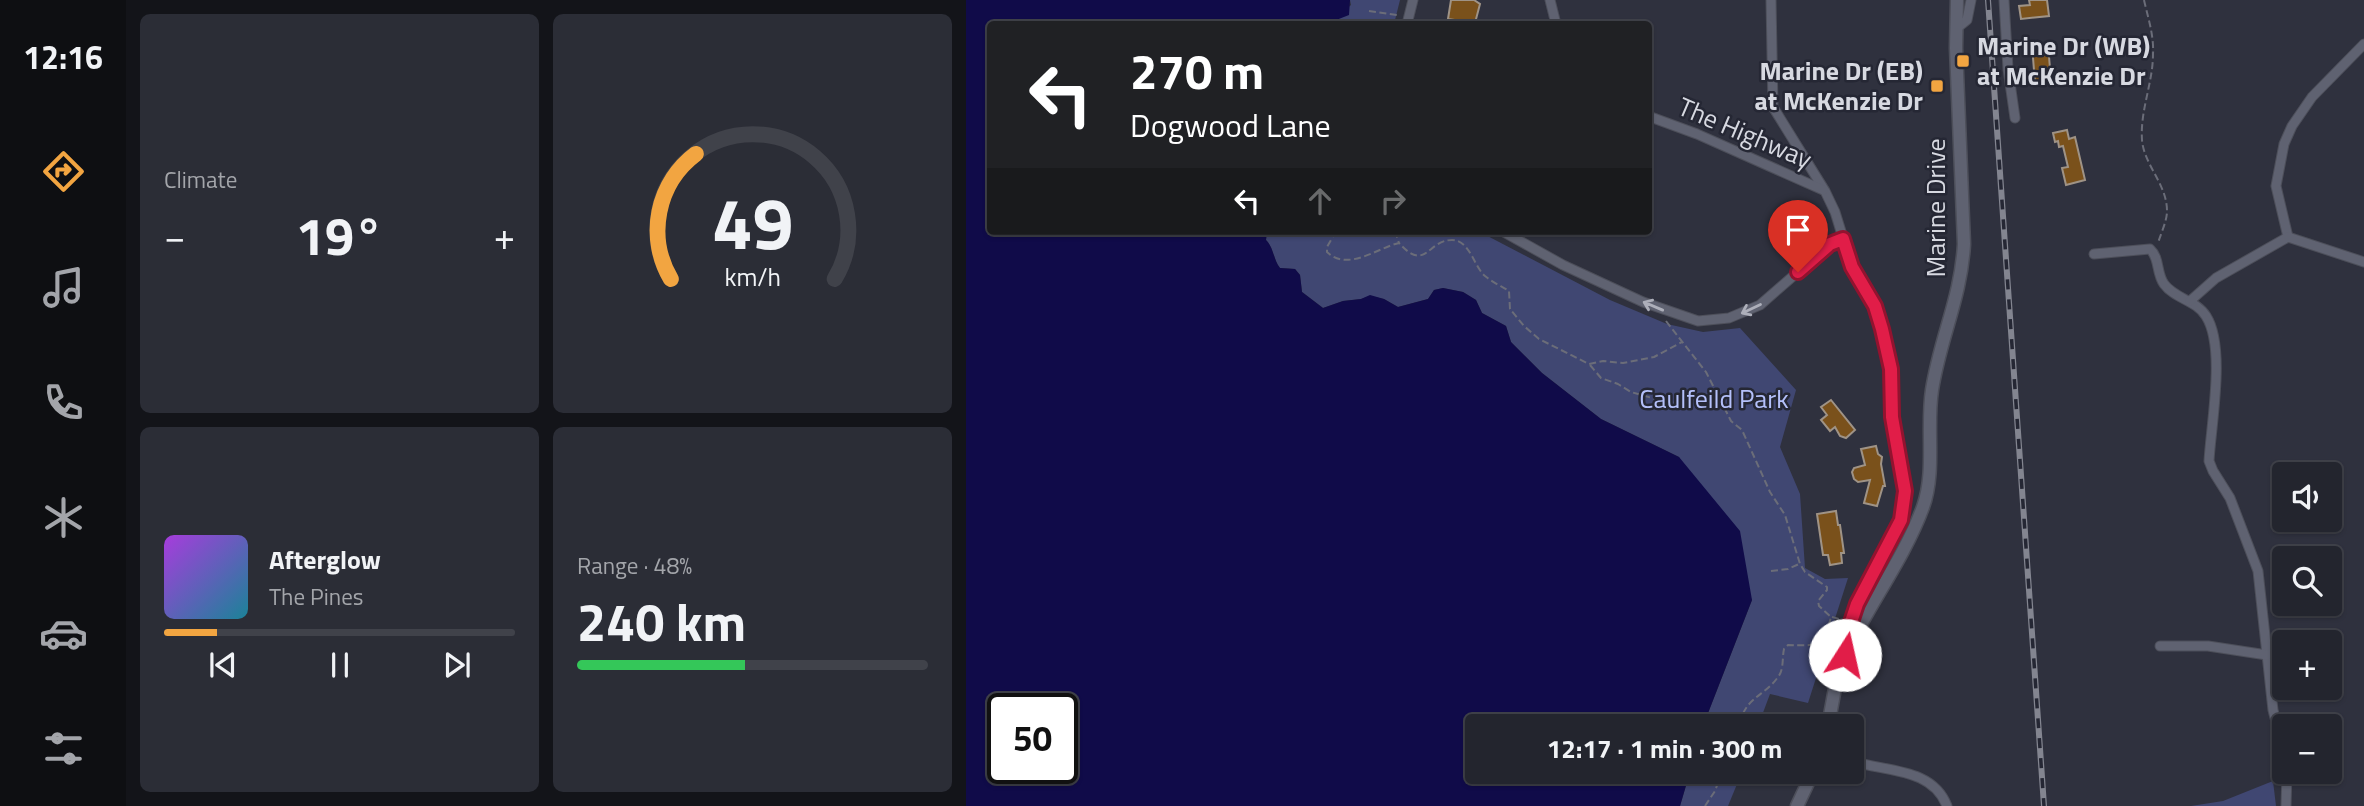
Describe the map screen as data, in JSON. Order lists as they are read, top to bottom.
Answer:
{
  "streets": {
    "main road": ["Marine Drive"],
    "street": ["The Highway"]
  },
  "parks": ["Caulfeild Park"],
  "places": {
    "transit": ["Marine Dr (WB) at McKenzie Dr", "Marine Dr (EB) at McKenzie Dr"]
  },
  "page": {
    "tabs": "12:16",
    "tile": [
      "Climate",
      ["Range · 48%", "240 km"]
    ],
    "turn": ["270 m", "Dogwood Lane"],
    "heat": ["−", "19°", "+"],
    "map_buttons": ["+", "−"],
    "song": ["Afterglow", "The Pines"],
    "limit": "50",
    "trip": "12:17 · 1 min · 300 m",
    "gauge": ["49", "km/h"]
  }
}
